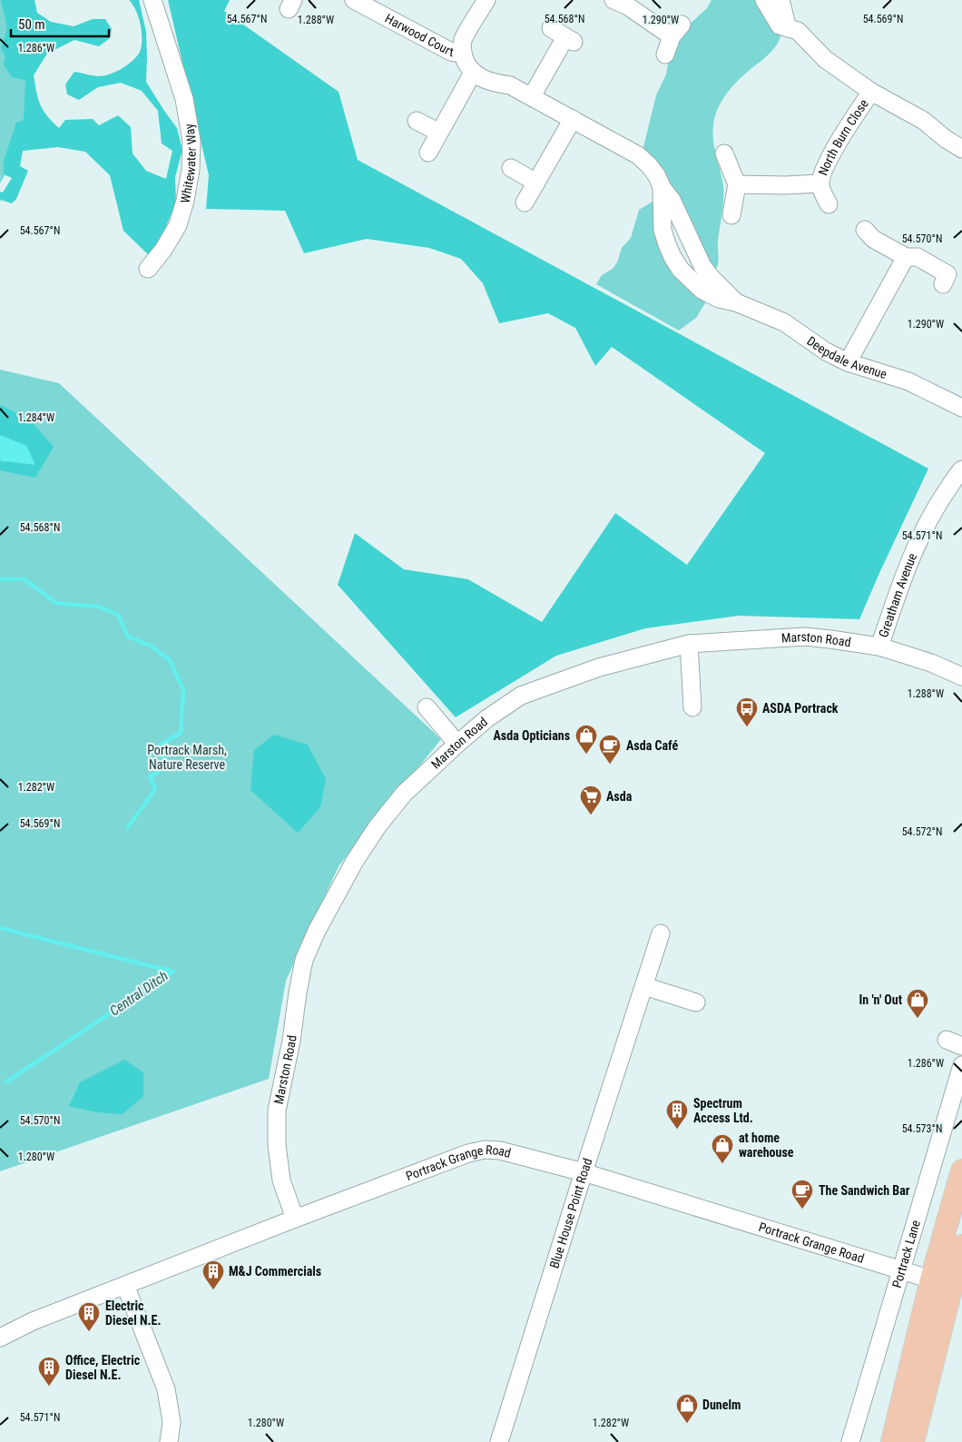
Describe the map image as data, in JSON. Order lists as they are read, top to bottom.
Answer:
{
  "streets": {
    "street": [
      "Harwood Court",
      "North Burn Close",
      "Whitewater Way",
      "Deepdale Avenue",
      "Greatham Avenue",
      "Marston Road",
      "Portrack Grange Road",
      "Blue House Point Road",
      "Portrack Lane"
    ]
  },
  "crossings": [
    ["Greatham Avenue", "Marston Road"],
    ["Marston Road", "Portrack Grange Road"],
    ["Portrack Grange Road", "Blue House Point Road"],
    ["Portrack Grange Road", "Portrack Lane"]
  ],
  "water": ["Central Ditch"],
  "parks": ["Portrack Marsh, Nature Reserve"],
  "places": {
    "bus stop": ["ASDA Portrack"],
    "shop": [
      "Asda Opticians",
      "In 'n' Out",
      "at home warehouse",
      "Dunelm"
    ],
    "cafe": ["Asda Café", "The Sandwich Bar"],
    "supermarket": ["Asda"],
    "building": [
      "Spectrum Access Ltd.",
      "M&J Commercials",
      "Electric Diesel N.E.",
      "Office, Electric Diesel N.E."
    ]
  },
  "scale_bar": "50 m",
  "coordinates": [
    "54.567°N",
    "54.568°N",
    "54.569°N",
    "1.288°W",
    "1.290°W",
    "1.286°W",
    "54.570°N",
    "1.284°W",
    "54.571°N",
    "1.282°W",
    "54.572°N",
    "54.573°N",
    "1.280°W"
  ]
}
